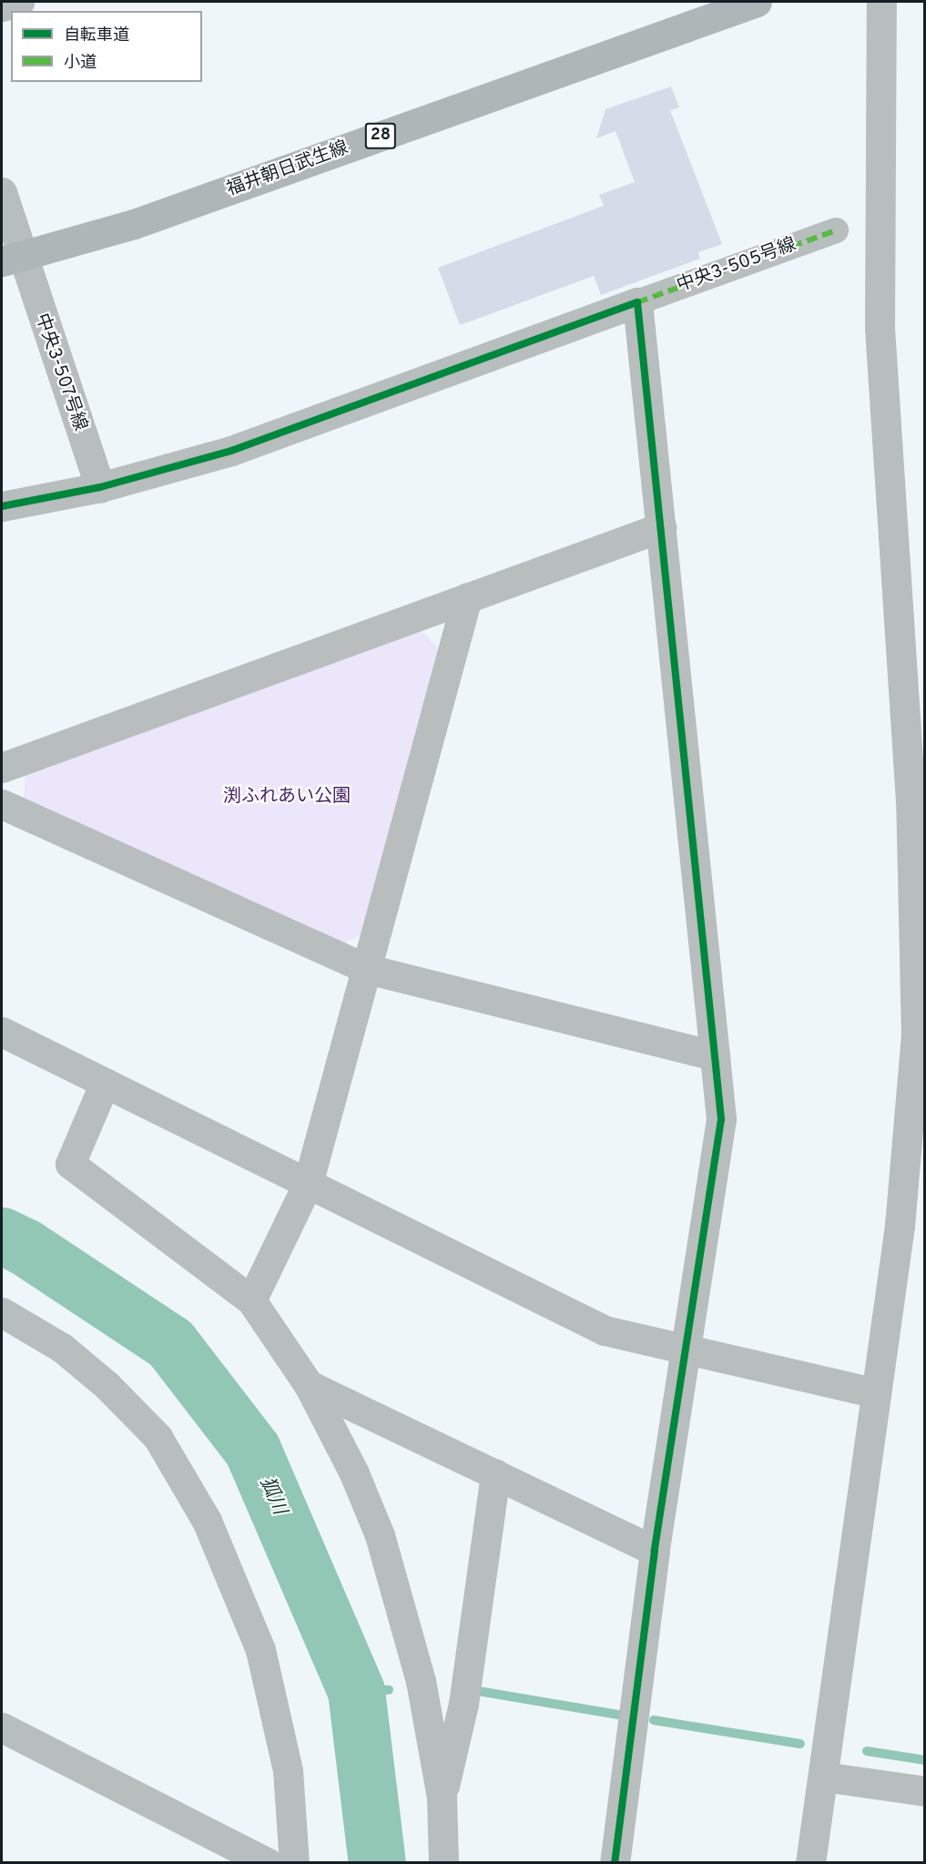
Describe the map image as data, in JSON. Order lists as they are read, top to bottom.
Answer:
{
  "streets": {
    "main road": ["28", "福井朝日武生線"],
    "street": ["中央3-505号線", "中央3-507号線"]
  },
  "crossings": [
    ["福井朝日武生線", "中央3-507号線"]
  ],
  "water": ["狐川"],
  "parks": ["渕ふれあい公園"],
  "legend": ["自転車道", "小道"]
}
